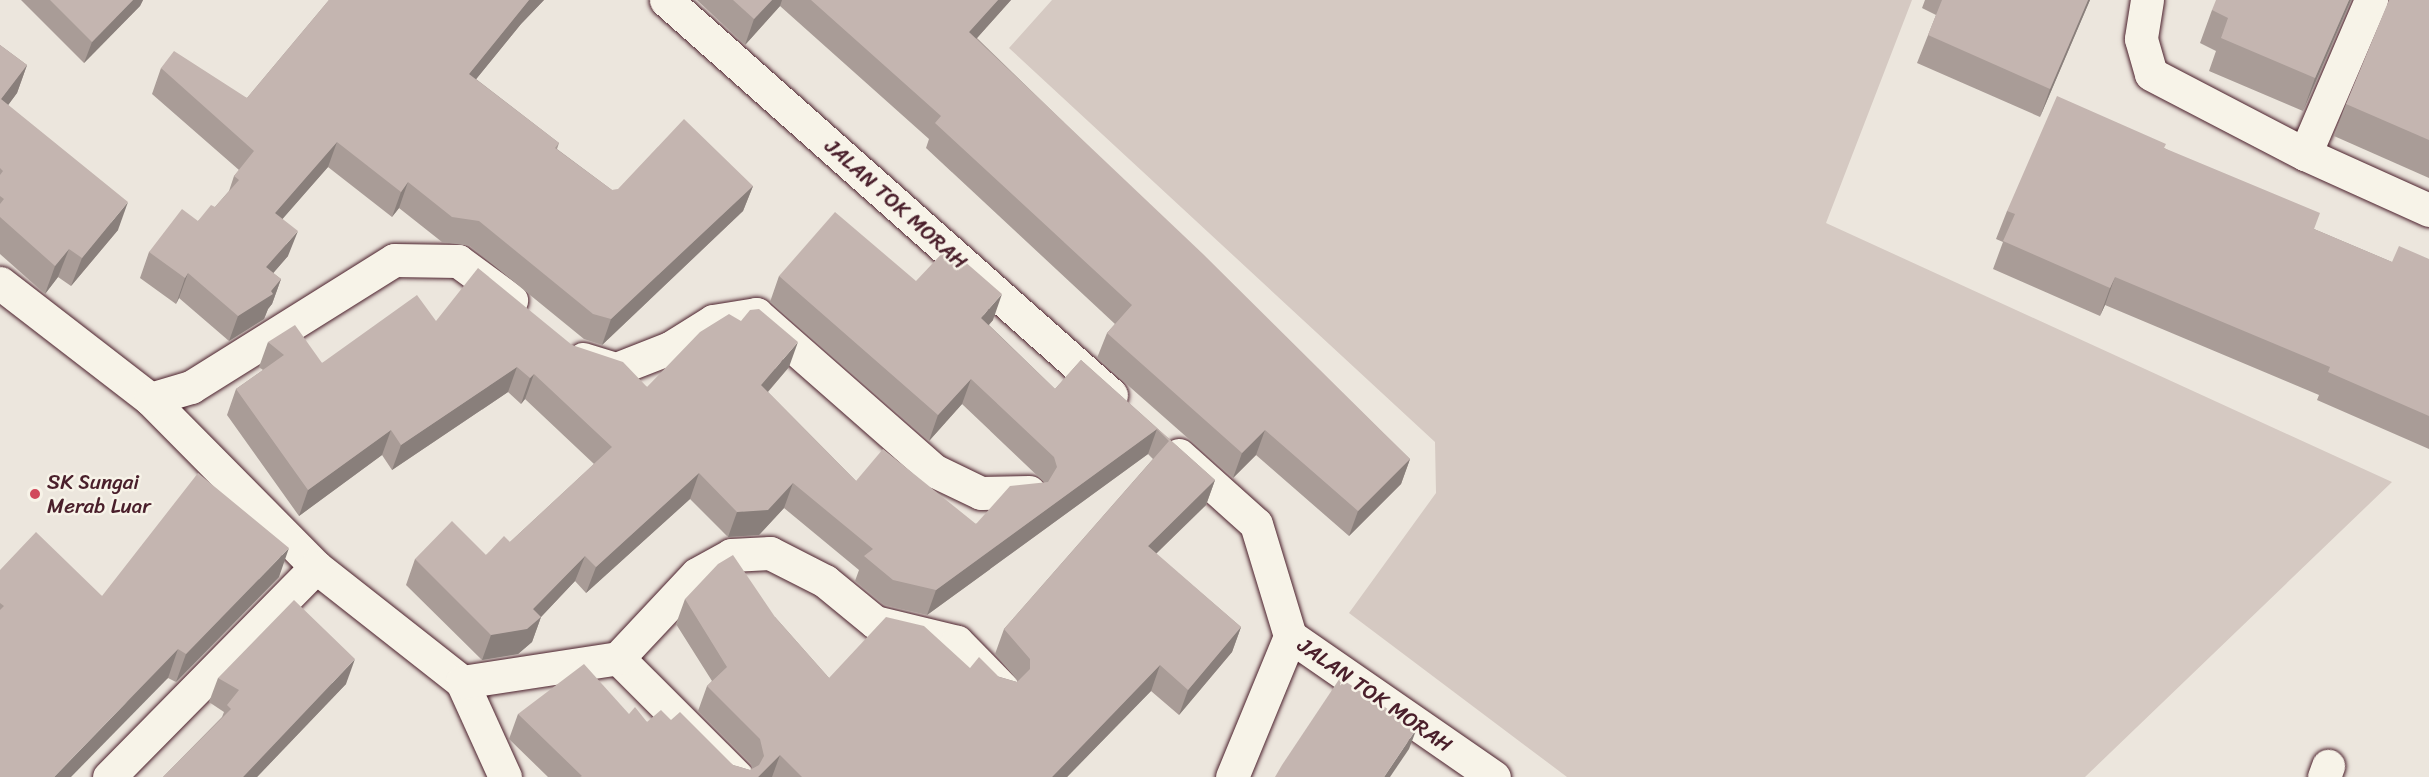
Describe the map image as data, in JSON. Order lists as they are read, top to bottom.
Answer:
{
  "streets": {
    "street": ["JALAN TOK MORAH"]
  },
  "places": ["SK Sungai Merab Luar"]
}
